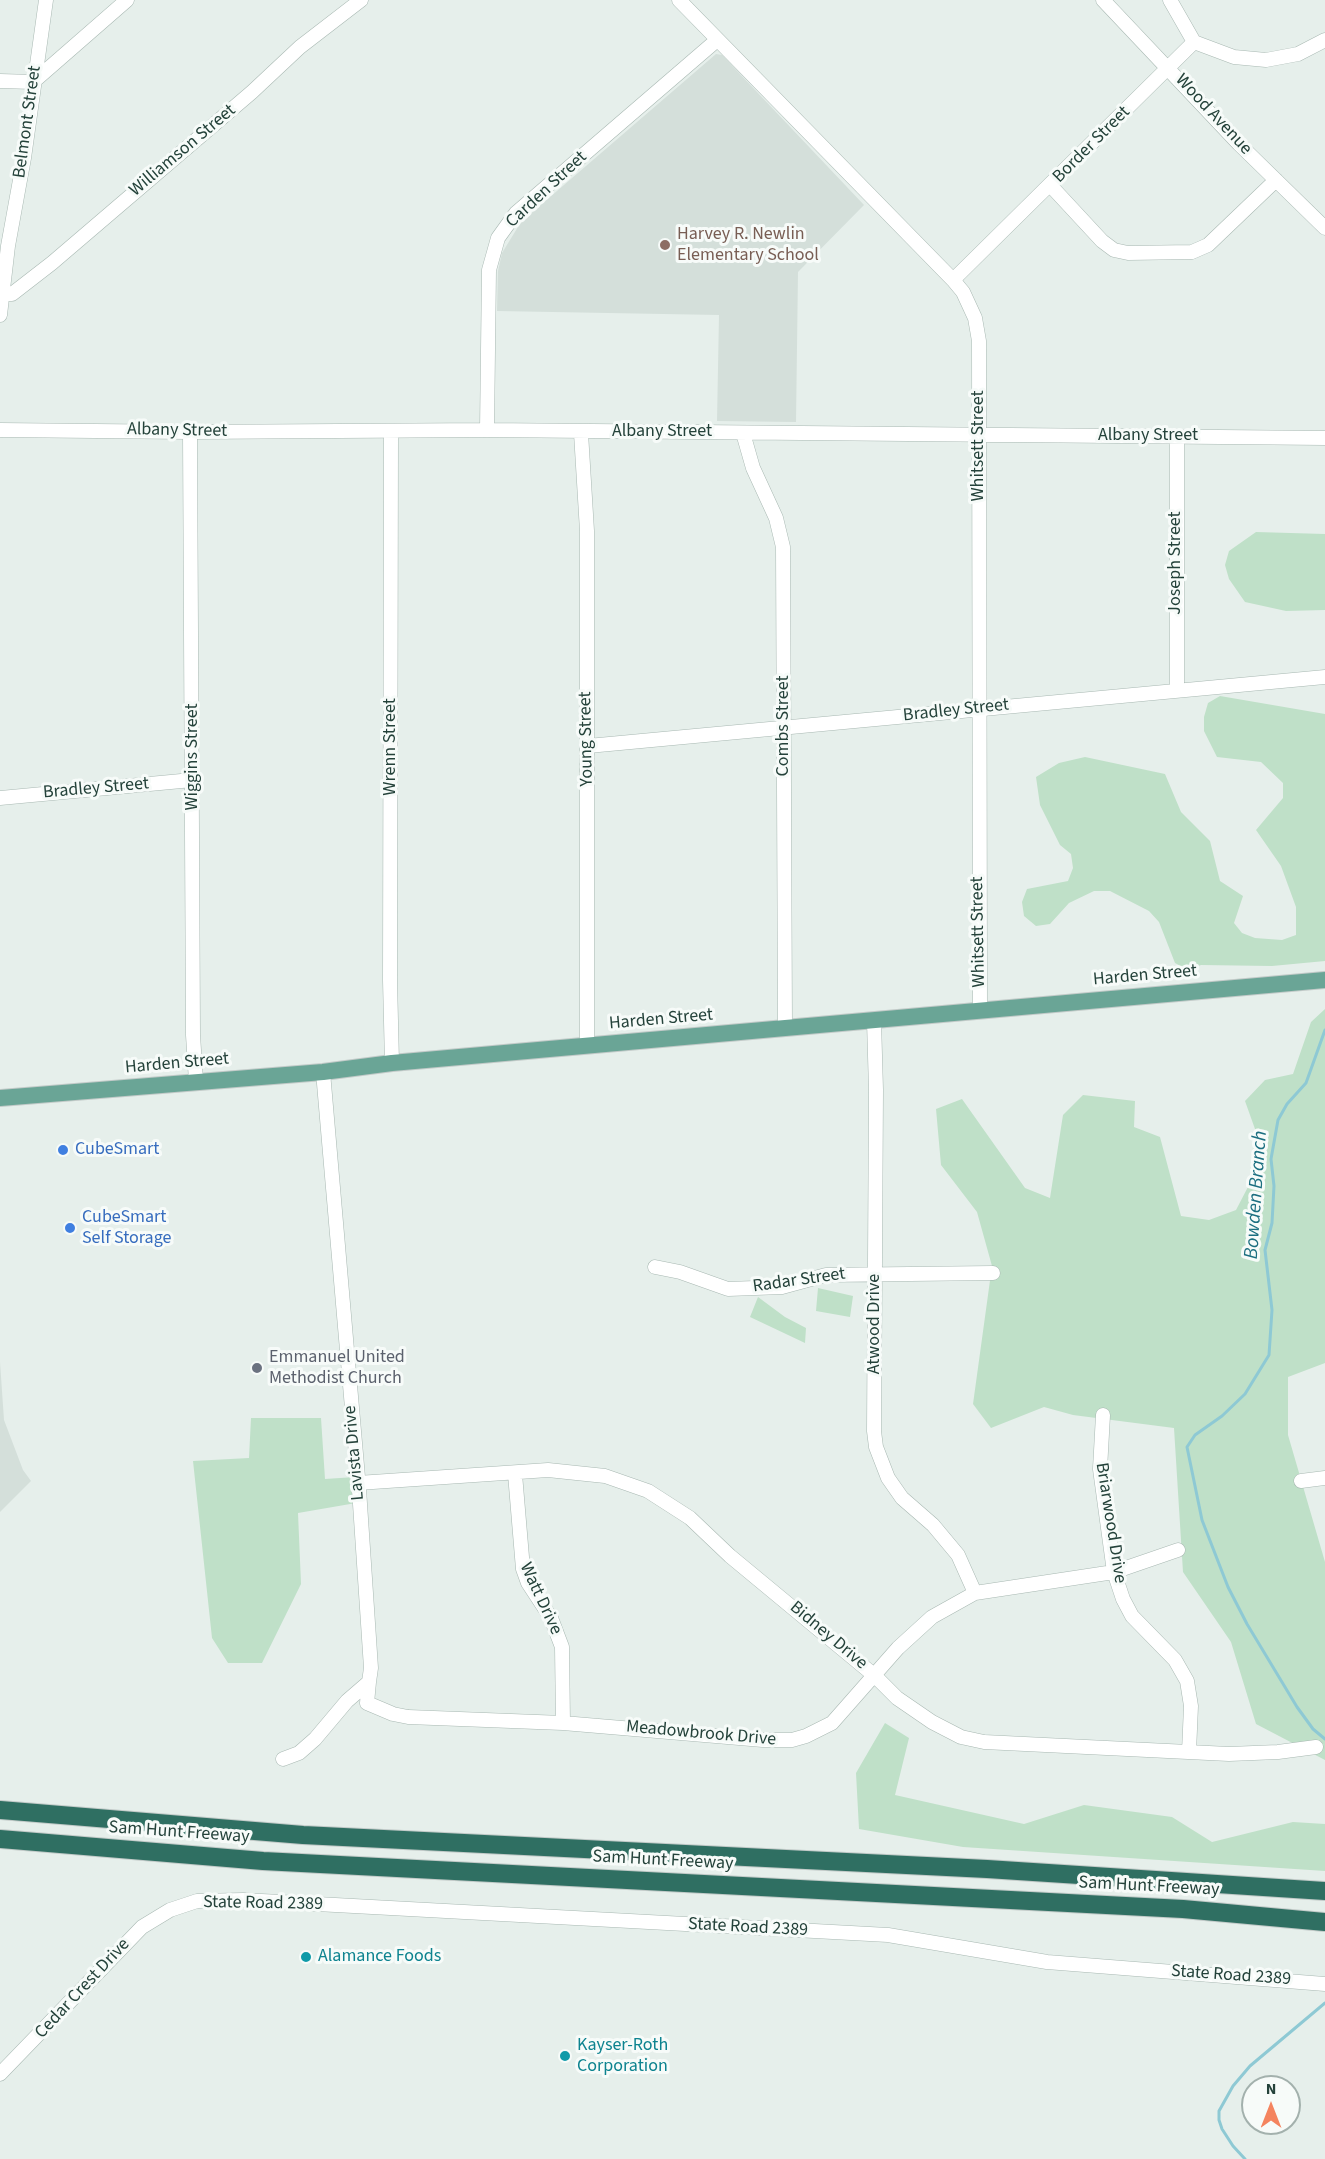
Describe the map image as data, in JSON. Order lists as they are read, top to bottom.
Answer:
{
  "streets": {
    "highway": ["Sam Hunt Freeway"],
    "main road": ["Harden Street"],
    "street": [
      "Wood Avenue",
      "Belmont Street",
      "Border Street",
      "Williamson Street",
      "Carden Street",
      "Albany Street",
      "Whitsett Street",
      "Joseph Street",
      "Bradley Street",
      "Combs Street",
      "Young Street",
      "Wrenn Street",
      "Wiggins Street",
      "Radar Street",
      "Atwood Drive",
      "Lavista Drive",
      "Briarwood Drive",
      "Watt Drive",
      "Bidney Drive",
      "Meadowbrook Drive",
      "State Road 2389",
      "Cedar Crest Drive"
    ]
  },
  "crossings": [
    ["Wood Avenue", "Border Street"],
    ["Belmont Street", "Williamson Street"],
    ["Border Street", "Whitsett Street"],
    ["Carden Street", "Albany Street"],
    ["Carden Street", "Whitsett Street"],
    ["Albany Street", "Whitsett Street"],
    ["Albany Street", "Joseph Street"],
    ["Albany Street", "Combs Street"],
    ["Albany Street", "Young Street"],
    ["Albany Street", "Wrenn Street"],
    ["Albany Street", "Wiggins Street"],
    ["Whitsett Street", "Bradley Street"],
    ["Whitsett Street", "Harden Street"],
    ["Joseph Street", "Bradley Street"],
    ["Bradley Street", "Combs Street"],
    ["Bradley Street", "Young Street"],
    ["Bradley Street", "Wiggins Street"],
    ["Combs Street", "Harden Street"],
    ["Young Street", "Harden Street"],
    ["Wrenn Street", "Harden Street"],
    ["Wiggins Street", "Harden Street"],
    ["Harden Street", "Atwood Drive"],
    ["Harden Street", "Lavista Drive"],
    ["Radar Street", "Atwood Drive"],
    ["Atwood Drive", "Meadowbrook Drive"],
    ["Lavista Drive", "Bidney Drive"],
    ["Lavista Drive", "Meadowbrook Drive"],
    ["Briarwood Drive", "Bidney Drive"],
    ["Briarwood Drive", "Meadowbrook Drive"],
    ["Watt Drive", "Bidney Drive"],
    ["Watt Drive", "Meadowbrook Drive"],
    ["Bidney Drive", "Meadowbrook Drive"],
    ["State Road 2389", "Cedar Crest Drive"]
  ],
  "water": ["Bowden Branch"],
  "places": [
    "Harvey R. Newlin Elementary School",
    "CubeSmart",
    "CubeSmart Self Storage",
    "Emmanuel United Methodist Church",
    "Alamance Foods",
    "Kayser-Roth Corporation"
  ],
  "north": "top"
}
